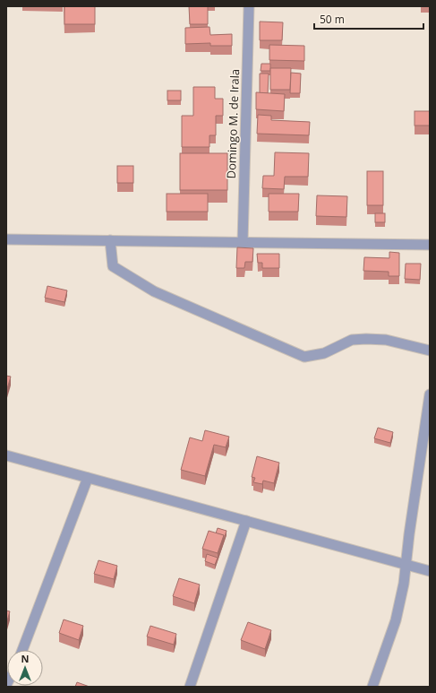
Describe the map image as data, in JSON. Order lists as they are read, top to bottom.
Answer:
{
  "streets": {
    "street": ["Domingo M. de Irala"]
  },
  "scale_bar": "50 m",
  "north": "top"
}
